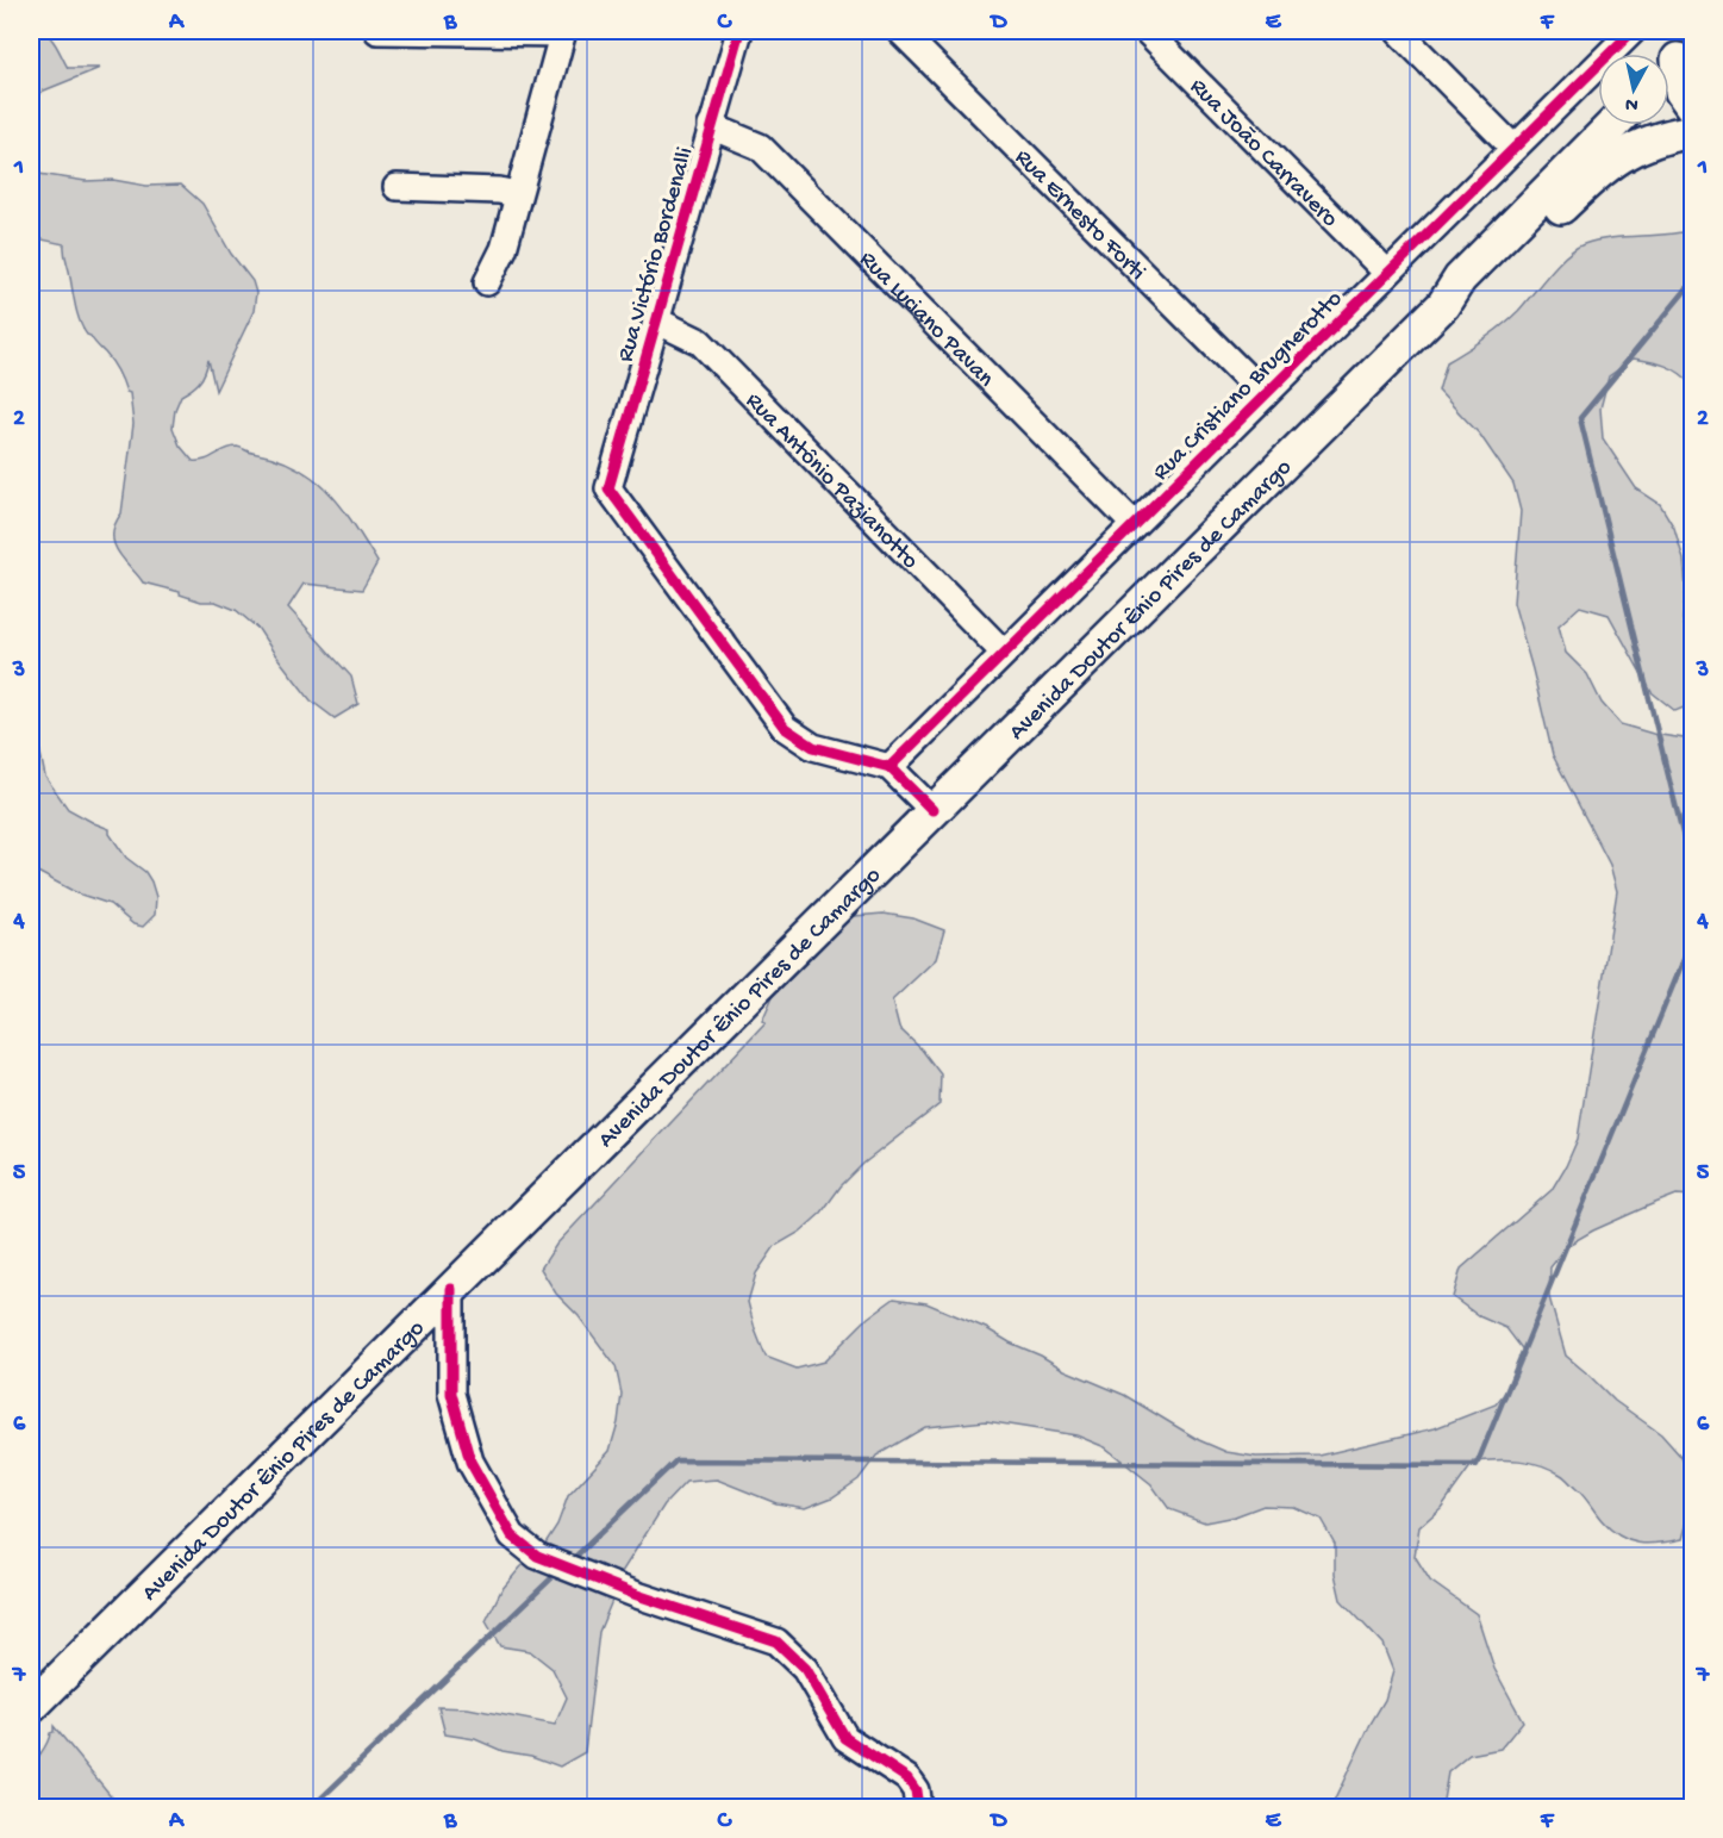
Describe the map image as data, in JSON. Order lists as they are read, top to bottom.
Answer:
{
  "streets": {
    "main road": ["Avenida Doutor Ênio Pires de Camargo"],
    "street": [
      "Rua João Carravero",
      "Rua Ernesto Forti",
      "Rua Victório Bordenalli",
      "Rua Luciano Pavan",
      "Rua Cristiano Brugnerotto",
      "Rua Antônio Pazianotto"
    ]
  },
  "crossings": [
    ["Rua João Carravero", "Rua Cristiano Brugnerotto"],
    ["Rua Ernesto Forti", "Rua Cristiano Brugnerotto"],
    ["Rua Victório Bordenalli", "Rua Luciano Pavan"],
    ["Rua Victório Bordenalli", "Rua Cristiano Brugnerotto"],
    ["Rua Victório Bordenalli", "Rua Antônio Pazianotto"],
    ["Rua Luciano Pavan", "Rua Cristiano Brugnerotto"],
    ["Rua Cristiano Brugnerotto", "Rua Antônio Pazianotto"]
  ],
  "north": "bottom",
  "grid": {
    "columns": [
      "A",
      "B",
      "C",
      "D",
      "E",
      "F"
    ],
    "rows": [
      "1",
      "2",
      "3",
      "4",
      "5",
      "6",
      "7"
    ]
  }
}
